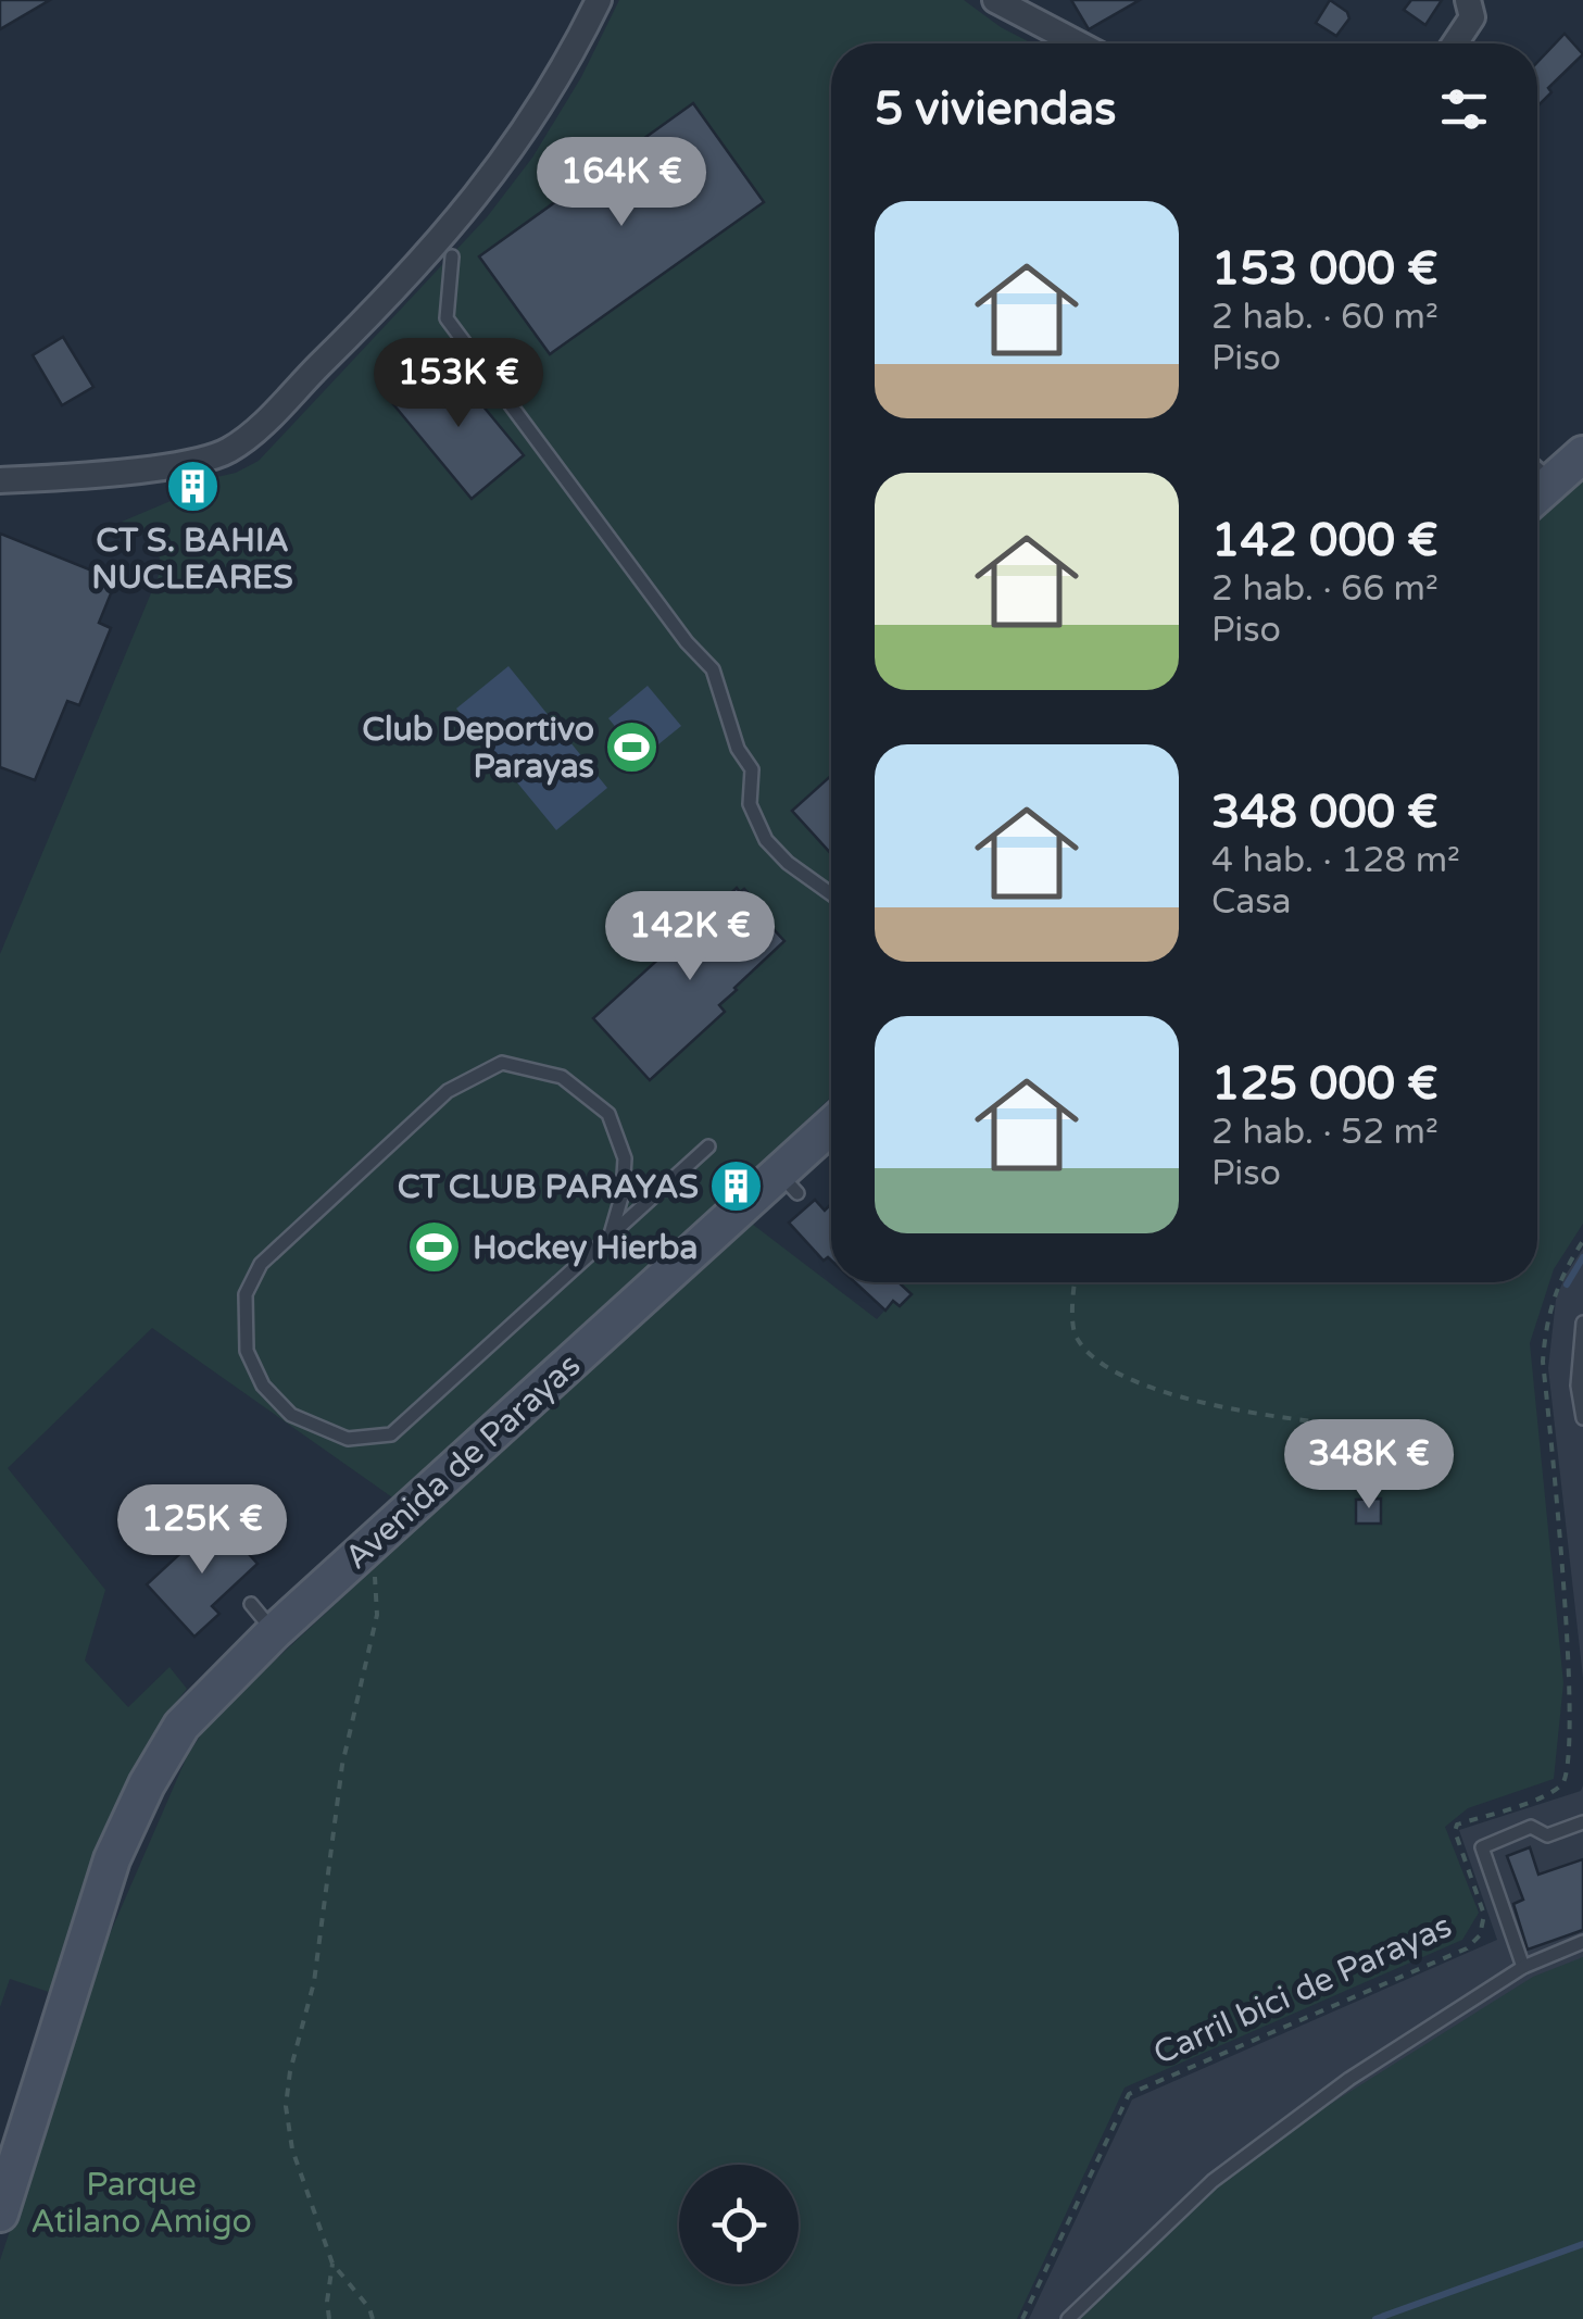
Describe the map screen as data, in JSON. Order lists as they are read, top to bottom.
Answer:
{
  "streets": {
    "street": ["Avenida de Parayas"],
    "path": ["Carril bici de Parayas"]
  },
  "parks": ["Parque Atilano Amigo"],
  "places": {
    "building": ["CT S. BAHIA NUCLEARES", "CT CLUB PARAYAS"],
    "sports": ["Club Deportivo Parayas", "Hockey Hierba"]
  },
  "page": {
    "heading": "5 viviendas",
    "price": [
      "164K €",
      "153K €",
      "142K €",
      "348K €",
      "125K €"
    ],
    "list": [
      {
        "name": "153 000 €",
        "note": "2 hab. · 60 m² · Piso"
      },
      {
        "name": "142 000 €",
        "note": "2 hab. · 66 m² · Piso"
      },
      {
        "name": "348 000 €",
        "note": "4 hab. · 128 m² · Casa"
      },
      {
        "name": "125 000 €",
        "note": "2 hab. · 52 m² · Piso"
      }
    ]
  }
}
